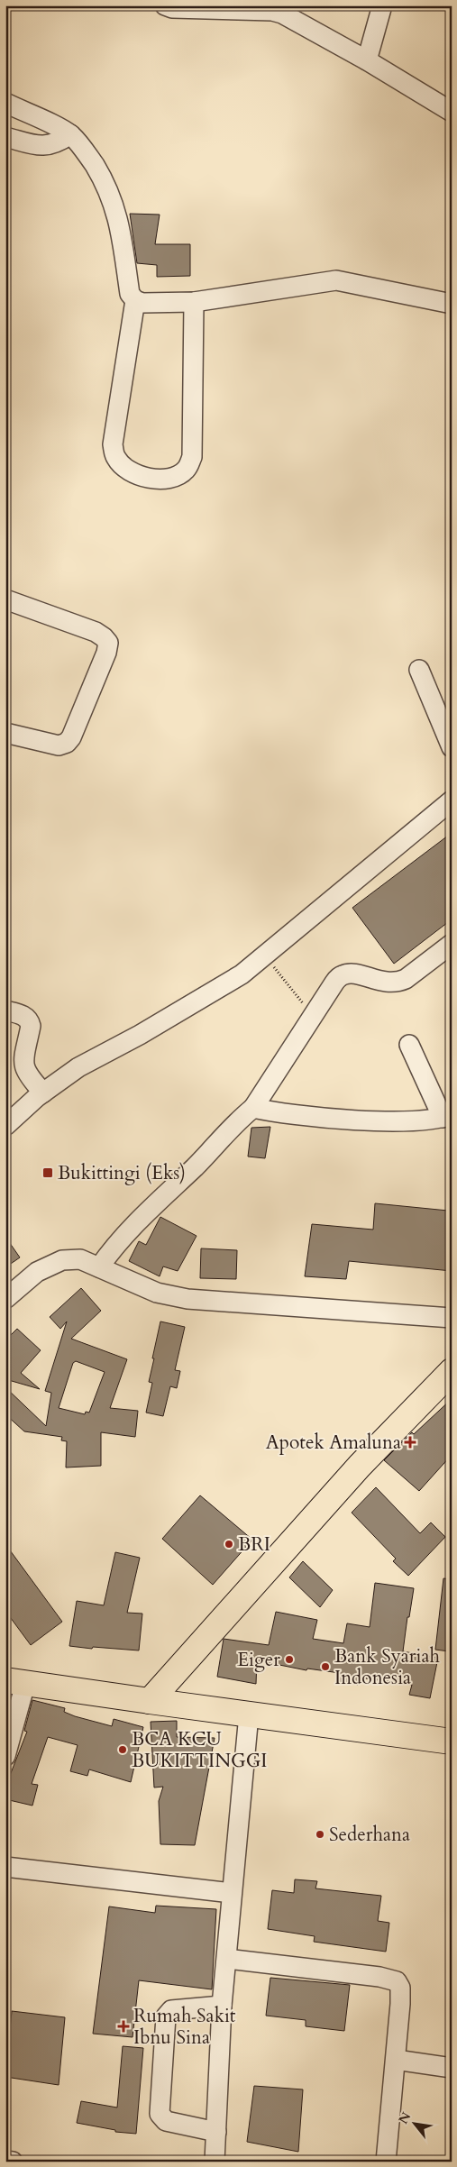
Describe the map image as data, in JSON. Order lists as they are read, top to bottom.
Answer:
{
  "places": {
    "transit": ["Bukittingi (Eks)"],
    "health": ["Apotek Amaluna", "Rumah Sakit Ibnu Sina"],
    "other": [
      "BRI",
      "Eiger",
      "Bank Syariah Indonesia",
      "BCA KCU BUKITTINGGI",
      "Sederhana"
    ]
  },
  "north": "top left"
}
